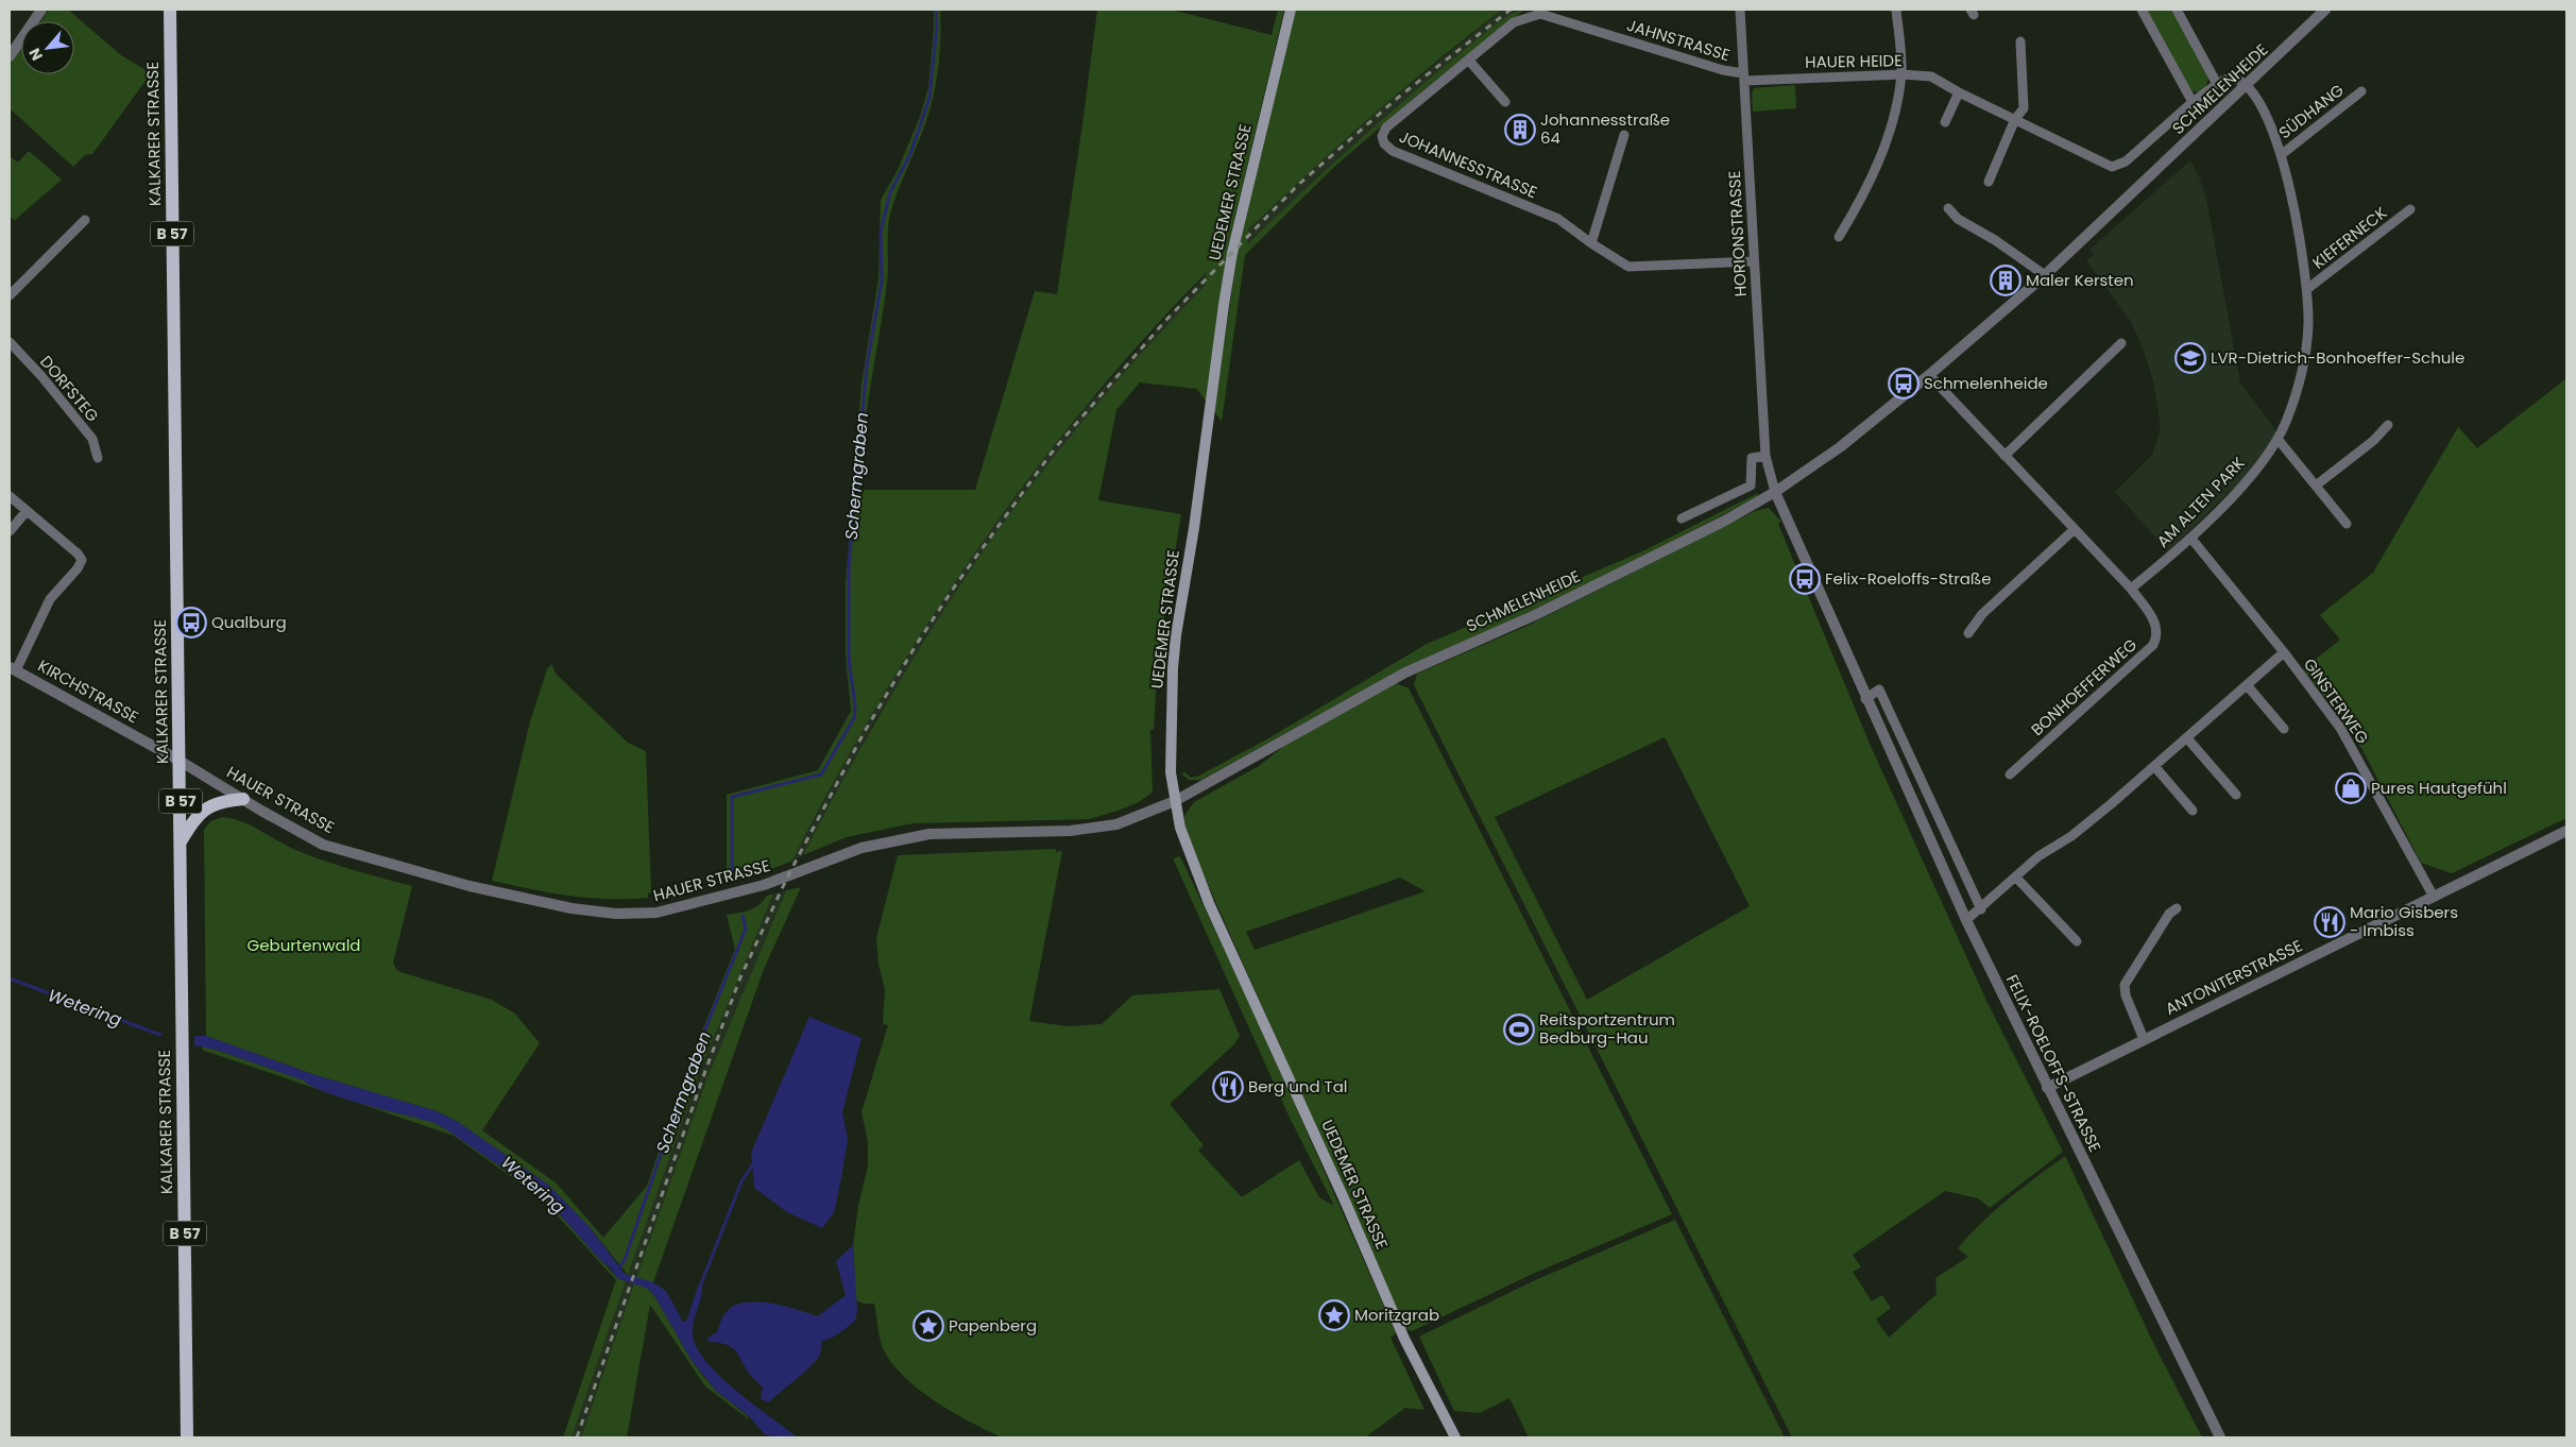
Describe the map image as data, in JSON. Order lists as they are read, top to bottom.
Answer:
{
  "streets": {
    "main road": ["KALKARER STRASSE", "UEDEMER STRASSE", "B 57"],
    "street": [
      "JAHNSTRASSE",
      "HAUER HEIDE",
      "SCHMELENHEIDE",
      "SÜDHANG",
      "JOHANNESSTRASSE",
      "HORIONSTRASSE",
      "KIEFERNECK",
      "DORFSTEG",
      "AM ALTEN PARK",
      "BONHOEFFERWEG",
      "KIRCHSTRASSE",
      "GINSTERWEG",
      "HAUER STRASSE",
      "ANTONITERSTRASSE",
      "FELIX-ROELOFFS-STRASSE"
    ]
  },
  "crossings": [
    ["JAHNSTRASSE", "HAUER HEIDE"],
    ["JAHNSTRASSE", "JOHANNESSTRASSE"],
    ["JAHNSTRASSE", "HORIONSTRASSE"],
    ["HAUER HEIDE", "HORIONSTRASSE"],
    ["SCHMELENHEIDE", "UEDEMER STRASSE"],
    ["SCHMELENHEIDE", "HORIONSTRASSE"],
    ["SCHMELENHEIDE", "AM ALTEN PARK"],
    ["SCHMELENHEIDE", "HAUER STRASSE"],
    ["SCHMELENHEIDE", "FELIX-ROELOFFS-STRASSE"],
    ["SÜDHANG", "AM ALTEN PARK"],
    ["KALKARER STRASSE", "KIRCHSTRASSE"],
    ["KALKARER STRASSE", "HAUER STRASSE"],
    ["JOHANNESSTRASSE", "HORIONSTRASSE"],
    ["UEDEMER STRASSE", "HAUER STRASSE"],
    ["HORIONSTRASSE", "FELIX-ROELOFFS-STRASSE"],
    ["KIEFERNECK", "AM ALTEN PARK"],
    ["AM ALTEN PARK", "BONHOEFFERWEG"],
    ["AM ALTEN PARK", "GINSTERWEG"],
    ["KIRCHSTRASSE", "HAUER STRASSE"],
    ["GINSTERWEG", "ANTONITERSTRASSE"],
    ["ANTONITERSTRASSE", "FELIX-ROELOFFS-STRASSE"]
  ],
  "water": ["Schermgraben", "Wetering"],
  "parks": ["Geburtenwald"],
  "places": {
    "building": ["Johannesstraße 64", "Maler Kersten"],
    "school or university": ["LVR-Dietrich-Bonhoeffer-Schule"],
    "bus stop": ["Schmelenheide", "Felix-Roeloffs-Straße", "Qualburg"],
    "shop": ["Pures Hautgefühl"],
    "restaurant": ["Mario Gisbers - Imbiss", "Berg und Tal"],
    "sports": ["Reitsportzentrum Bedburg-Hau"],
    "place": ["Moritzgrab", "Papenberg"]
  },
  "north": "bottom left"
}
